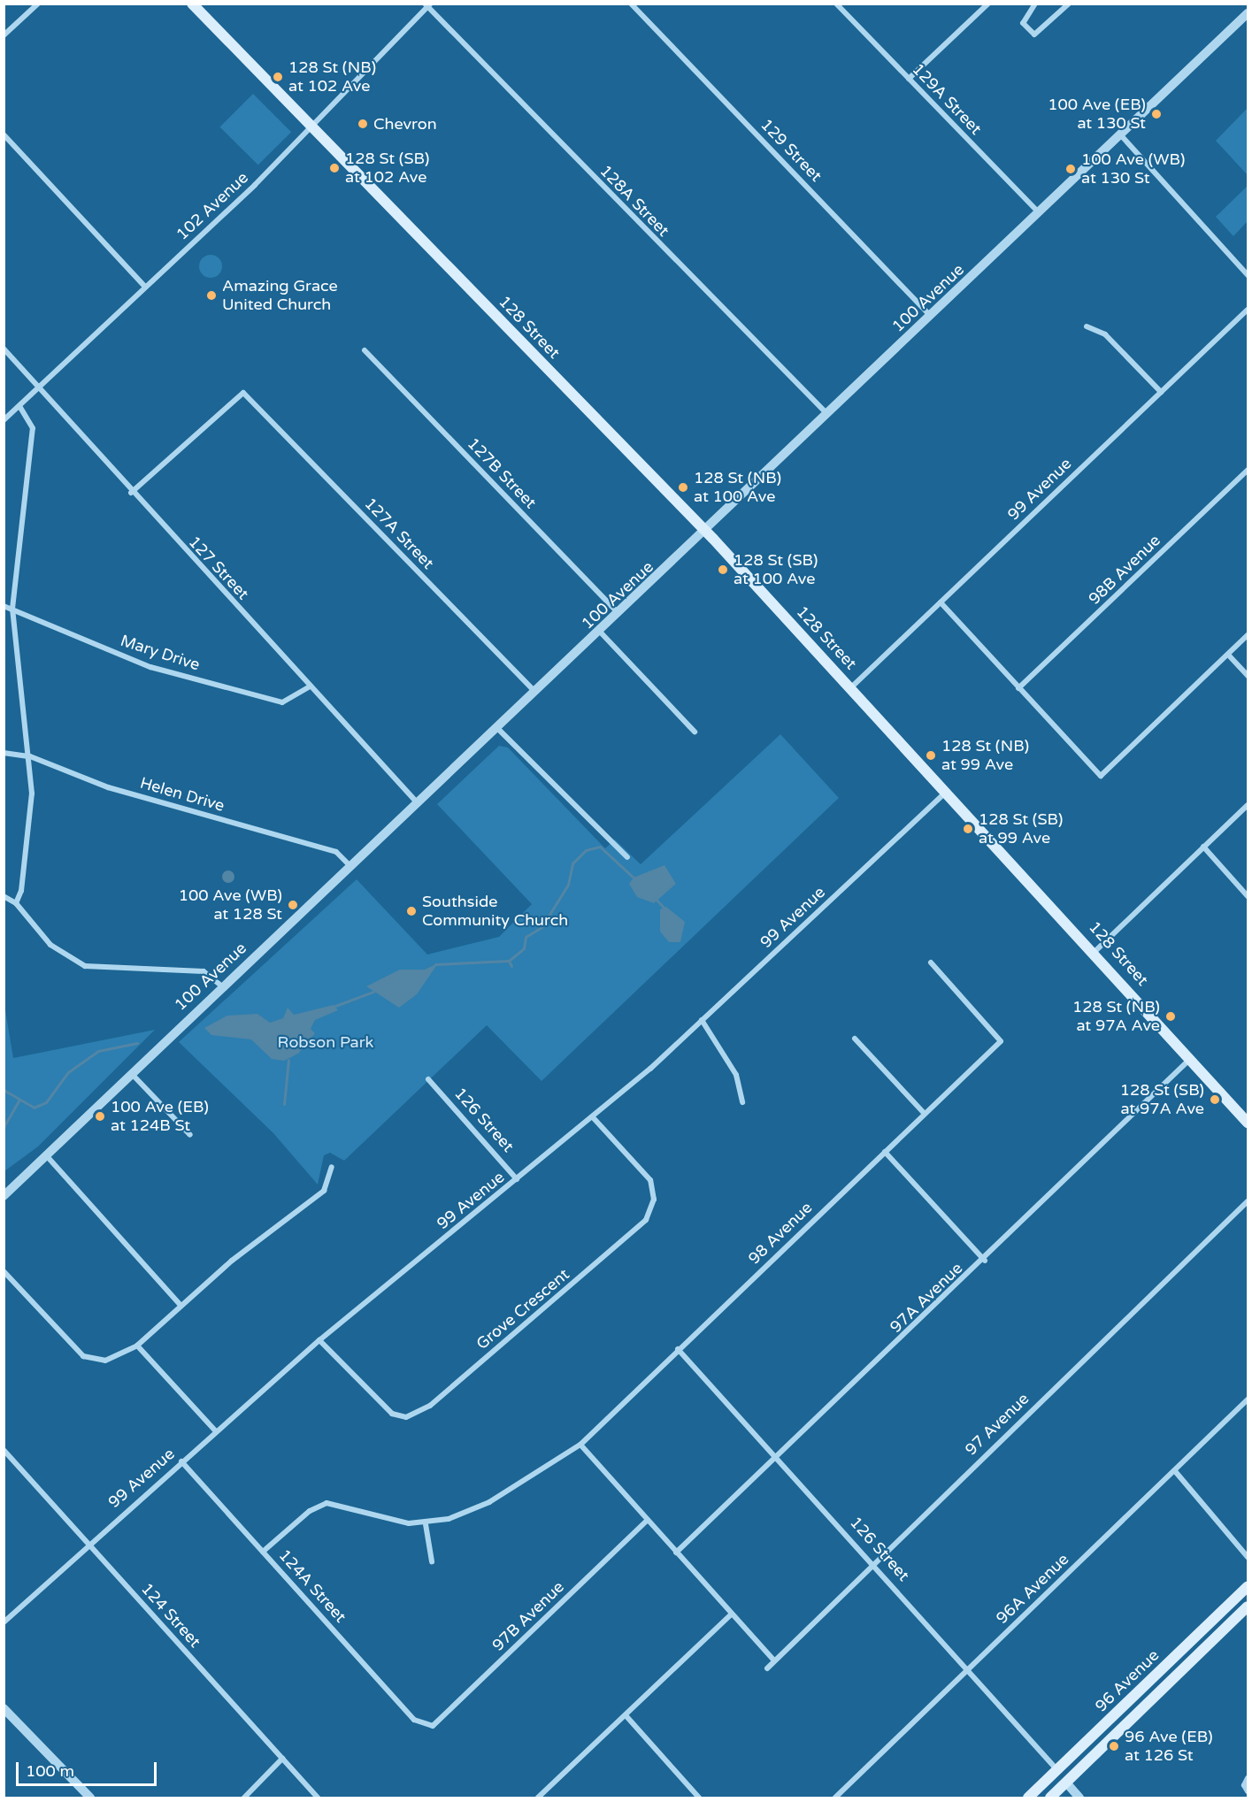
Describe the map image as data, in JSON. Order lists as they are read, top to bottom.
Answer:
{
  "streets": {
    "main road": ["128 Street", "96 Avenue"],
    "street": [
      "129A Street",
      "129 Street",
      "128A Street",
      "102 Avenue",
      "100 Avenue",
      "127B Street",
      "99 Avenue",
      "127A Street",
      "127 Street",
      "98B Avenue",
      "Mary Drive",
      "Helen Drive",
      "126 Street",
      "98 Avenue",
      "97A Avenue",
      "Grove Crescent",
      "97 Avenue",
      "124A Street",
      "96A Avenue",
      "124 Street",
      "97B Avenue"
    ]
  },
  "crossings": [
    ["129A Street", "100 Avenue"],
    ["129 Street", "100 Avenue"],
    ["128A Street", "102 Avenue"],
    ["128A Street", "100 Avenue"],
    ["102 Avenue", "128 Street"],
    ["102 Avenue", "127 Street"],
    ["100 Avenue", "128 Street"],
    ["100 Avenue", "127B Street"],
    ["100 Avenue", "127A Street"],
    ["100 Avenue", "127 Street"],
    ["100 Avenue", "Helen Drive"],
    ["128 Street", "99 Avenue"],
    ["128 Street", "97A Avenue"],
    ["99 Avenue", "126 Street"],
    ["99 Avenue", "Grove Crescent"],
    ["99 Avenue", "124A Street"],
    ["99 Avenue", "124 Street"],
    ["127A Street", "127 Street"],
    ["127 Street", "Mary Drive"],
    ["126 Street", "98 Avenue"],
    ["126 Street", "97A Avenue"],
    ["126 Street", "97 Avenue"],
    ["126 Street", "96A Avenue"],
    ["126 Street", "96 Avenue"],
    ["124A Street", "97B Avenue"]
  ],
  "parks": ["Robson Park"],
  "places": [
    "128 St (NB) at 102 Ave",
    "100 Ave (EB) at 130 St",
    "Chevron",
    "128 St (SB) at 102 Ave",
    "100 Ave (WB) at 130 St",
    "Amazing Grace United Church",
    "128 St (NB) at 100 Ave",
    "128 St (SB) at 100 Ave",
    "128 St (NB) at 99 Ave",
    "128 St (SB) at 99 Ave",
    "100 Ave (WB) at 128 St",
    "Southside Community Church",
    "128 St (NB) at 97A Ave",
    "128 St (SB) at 97A Ave",
    "100 Ave (EB) at 124B St",
    "96 Ave (EB) at 126 St"
  ],
  "scale_bar": "100 m"
}
